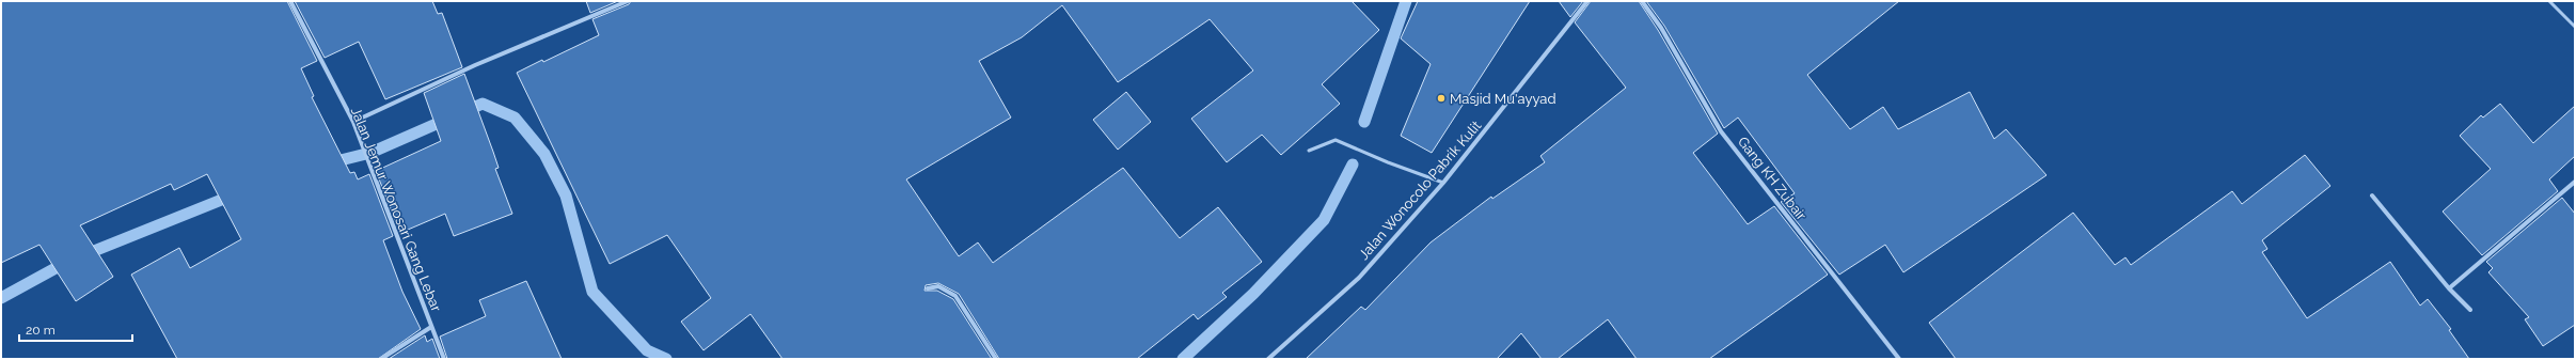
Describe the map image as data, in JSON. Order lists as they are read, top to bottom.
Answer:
{
  "streets": {
    "street": ["Gang KH Zubair", "Jalan Wonocolo Pabrik Kulit", "Jalan Jemur Wonosari Gang Lebar"]
  },
  "places": ["Masjid Mu'ayyad"],
  "scale_bar": "20 m"
}
